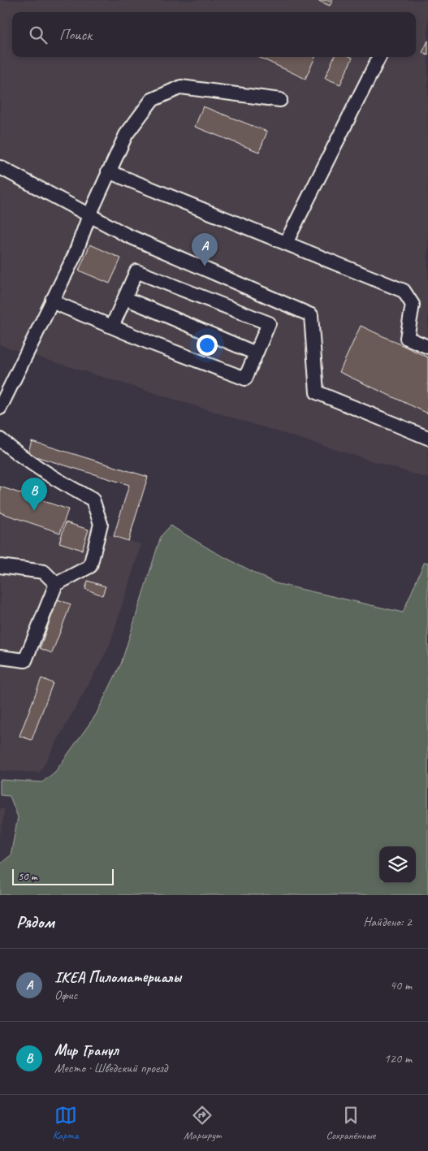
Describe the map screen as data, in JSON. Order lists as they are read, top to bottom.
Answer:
{
  "scale_bar": "50 m",
  "page": {
    "search": "Поиск",
    "pins": ["A", "B"],
    "scale": "50 m",
    "heading": ["Рядом", "Найдено: 2"],
    "list": [
      {
        "mark": "A",
        "name": "IKEA Пиломатериалы",
        "note": "Офис",
        "value": "40 m"
      },
      {
        "mark": "B",
        "name": "Мир Гранул",
        "note": "Место · Шведский проезд",
        "value": "120 m"
      }
    ],
    "nav": ["Карта", "Маршрут", "Сохранённые"]
  }
}
